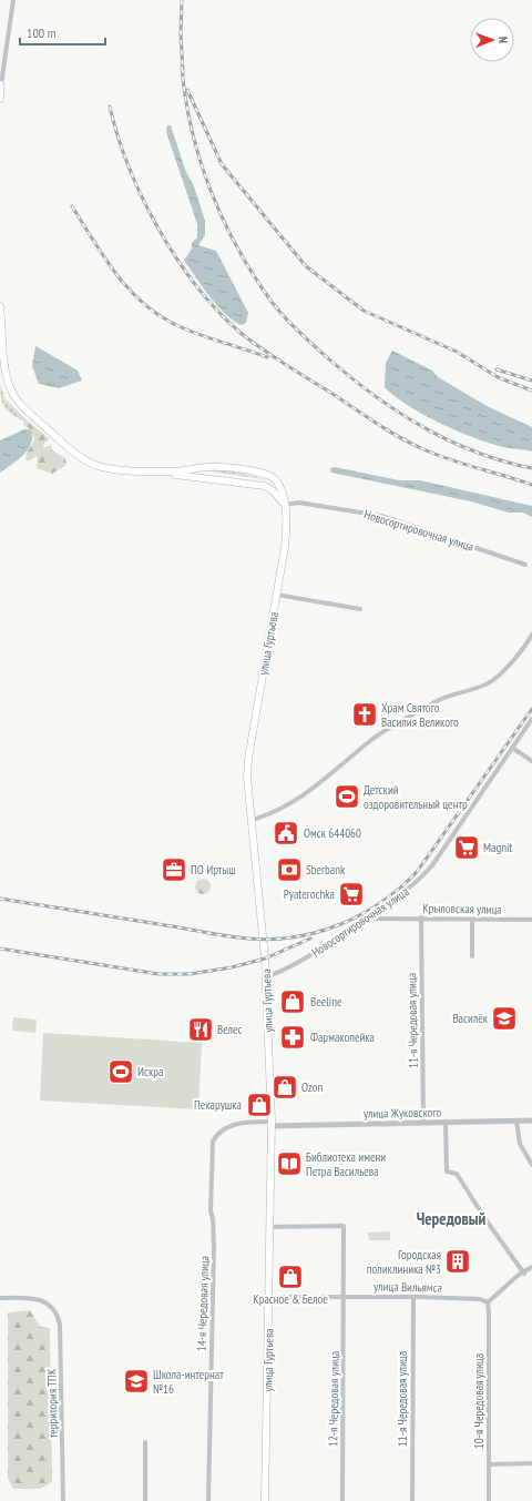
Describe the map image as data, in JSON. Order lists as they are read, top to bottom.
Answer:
{
  "streets": {
    "main road": ["улица Гуртьева"],
    "street": [
      "Новосортировочная улица",
      "Крыловская улица",
      "11-я Чередовая улица",
      "улица Жуковского",
      "улица Вильямса",
      "14-я Чередовая улица",
      "12-я Чередовая улица",
      "10-я Чередовая улица",
      "территория ТПК"
    ]
  },
  "crossings": [
    ["Новосортировочная улица", "улица Гуртьева"],
    ["Новосортировочная улица", "Крыловская улица"],
    ["улица Гуртьева", "улица Жуковского"],
    ["улица Гуртьева", "улица Вильямса"],
    ["улица Гуртьева", "12-я Чередовая улица"],
    ["Крыловская улица", "11-я Чередовая улица"],
    ["11-я Чередовая улица", "улица Жуковского"],
    ["11-я Чередовая улица", "улица Вильямса"],
    ["улица Жуковского", "14-я Чередовая улица"],
    ["улица Вильямса", "12-я Чередовая улица"],
    ["улица Вильямса", "10-я Чередовая улица"]
  ],
  "districts": ["Чередовый"],
  "places": {
    "church": ["Храм Святого Василия Великого"],
    "sports": ["Детский оздоровительный центр", "Искра"],
    "public building": ["Омск 644060"],
    "supermarket": ["Magnit", "Pyaterochka"],
    "office": ["ПО Иртыш"],
    "bank": ["Sberbank"],
    "shop": [
      "Beeline",
      "Ozon",
      "Пекарушка",
      "Красное & Белое"
    ],
    "school or university": ["Василёк", "Школа-интернат №16"],
    "restaurant": ["Велес"],
    "pharmacy": ["Фармакопейка"],
    "library": ["Библиотека имени Петра Васильева"],
    "building": ["Городская поликлиника №3"]
  },
  "scale_bar": "100 m",
  "north": "right"
}
